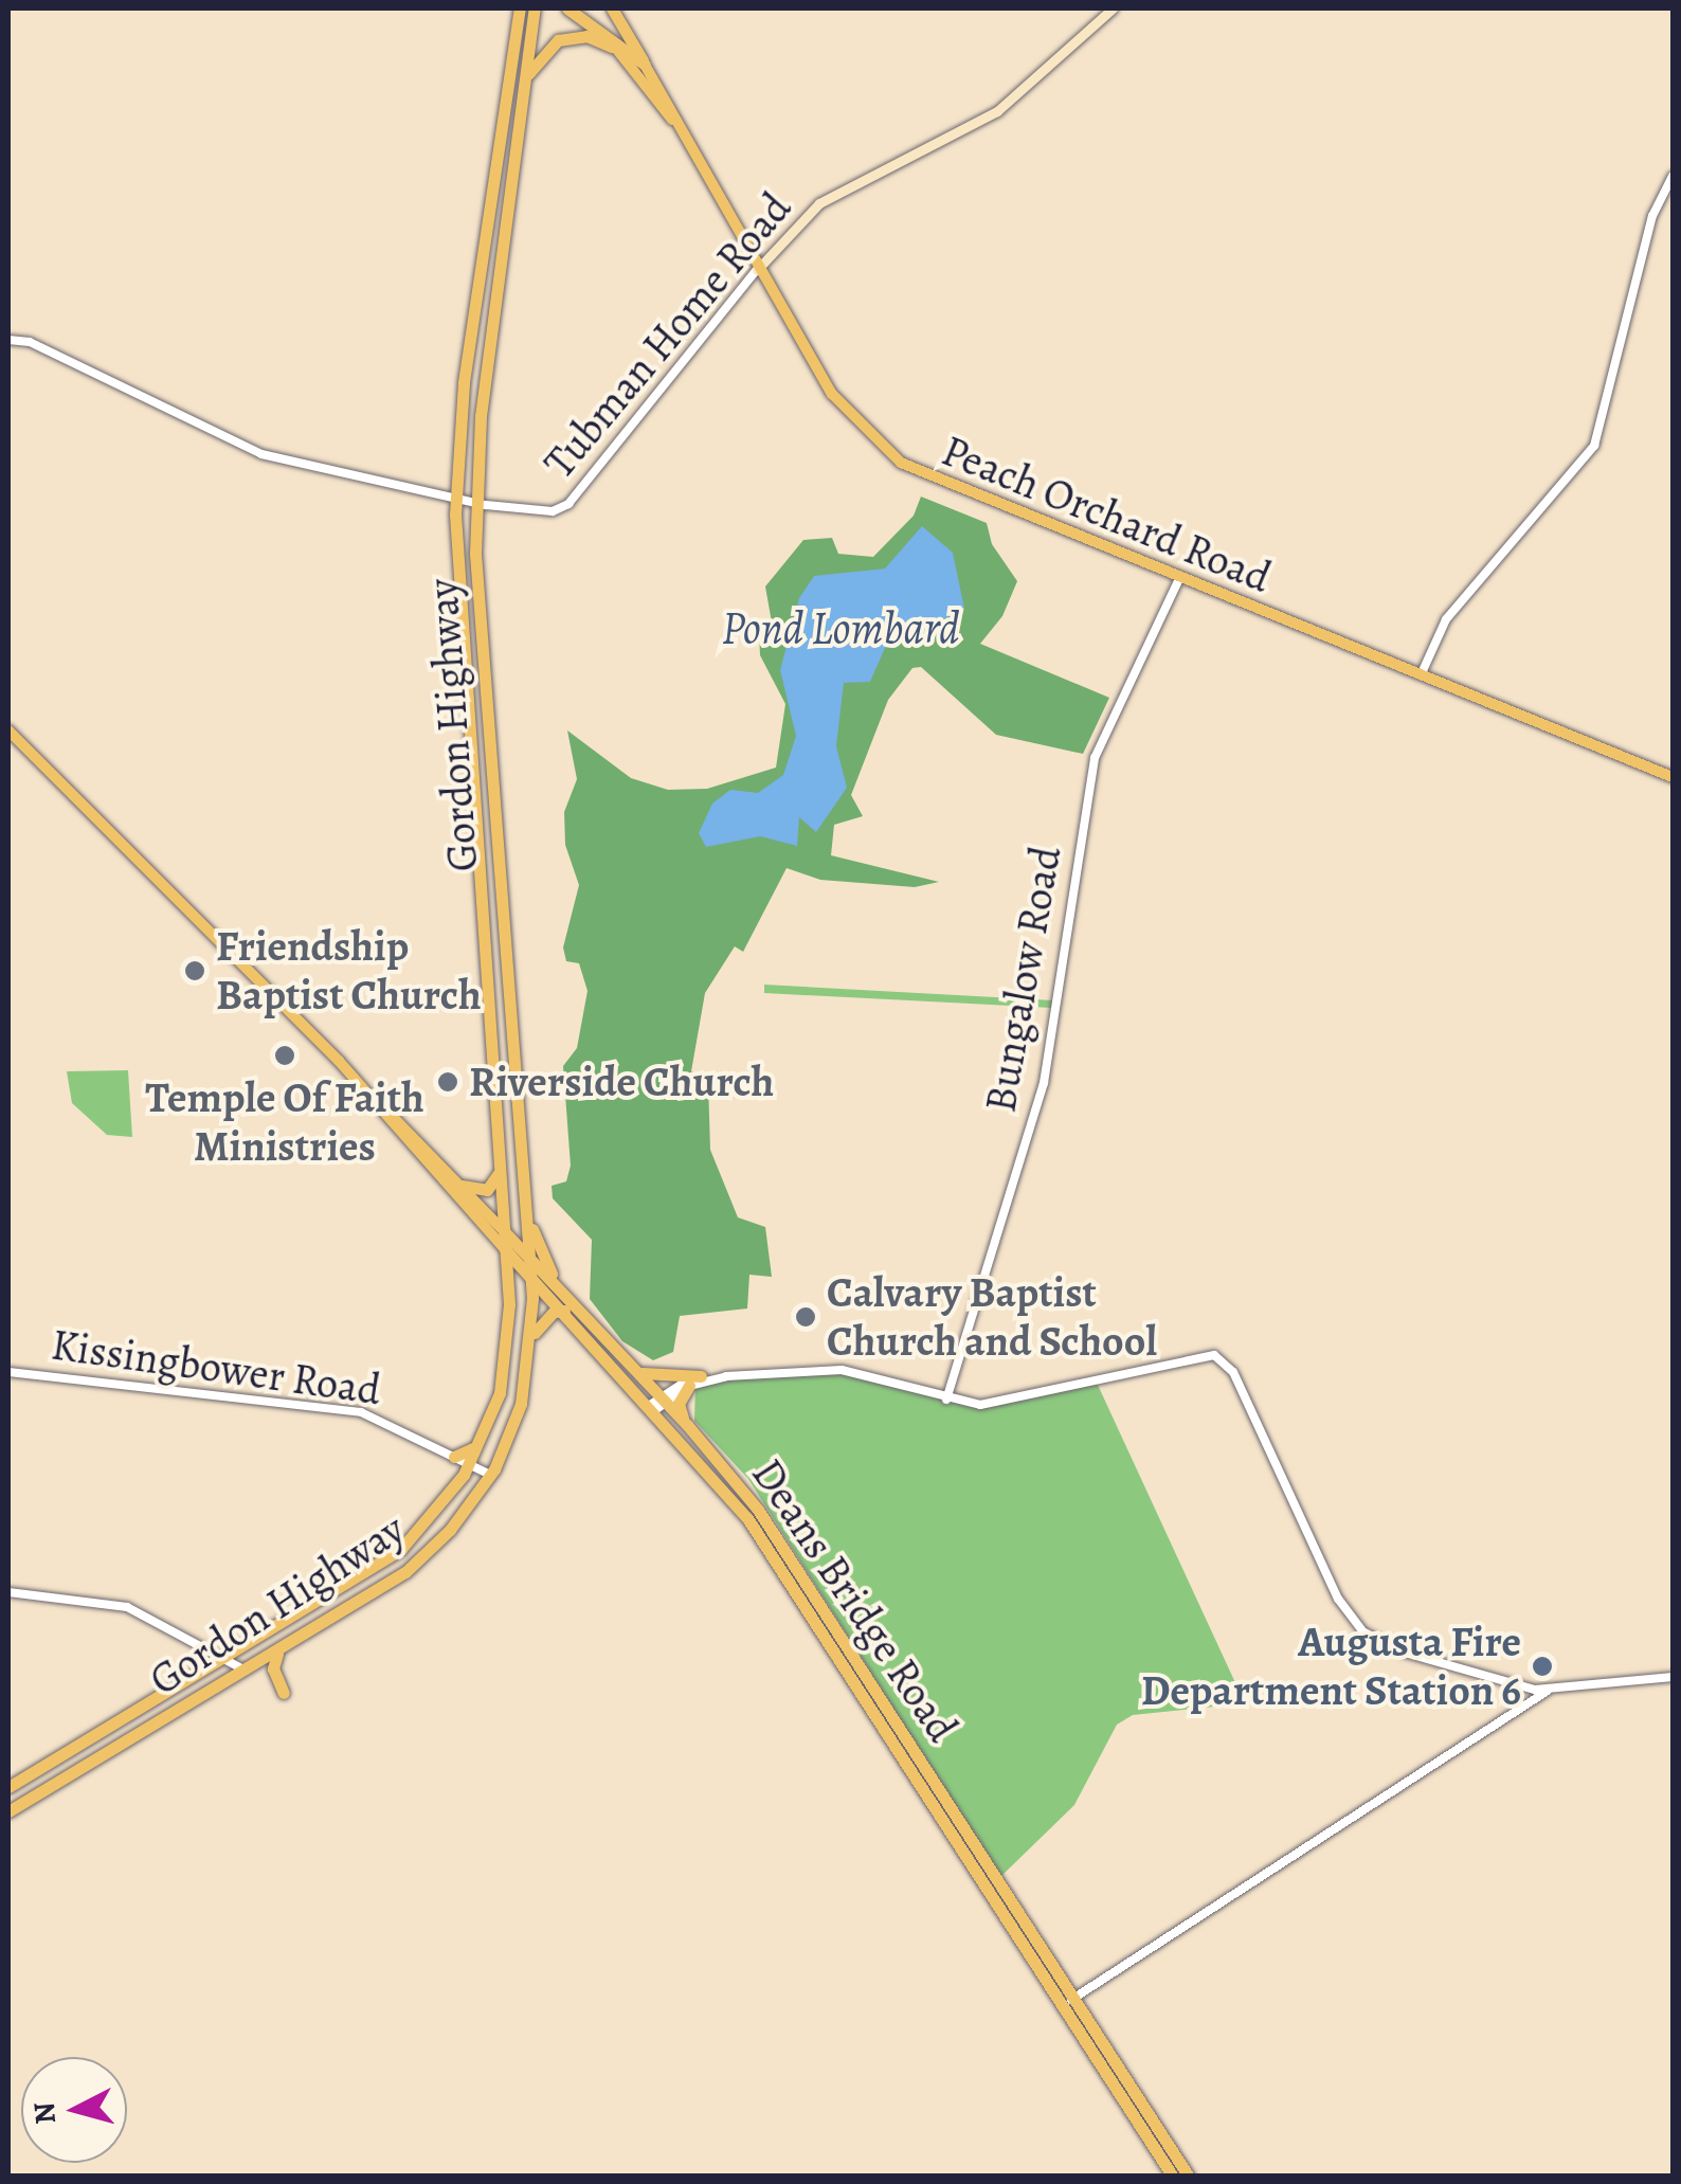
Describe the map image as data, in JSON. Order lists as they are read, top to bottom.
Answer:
{
  "streets": {
    "highway": ["Gordon Highway", "Deans Bridge Road"],
    "main road": ["Tubman Home Road", "Peach Orchard Road"],
    "street": ["Bungalow Road", "Kissingbower Road"]
  },
  "crossings": [
    ["Tubman Home Road", "Peach Orchard Road"],
    ["Tubman Home Road", "Gordon Highway"],
    ["Peach Orchard Road", "Bungalow Road"],
    ["Gordon Highway", "Kissingbower Road"],
    ["Gordon Highway", "Deans Bridge Road"]
  ],
  "water": ["Pond Lombard"],
  "places": [
    "Friendship Baptist Church",
    "Temple Of Faith Ministries",
    "Riverside Church",
    "Calvary Baptist Church and School",
    "Augusta Fire Department Station 6"
  ],
  "north": "left"
}
